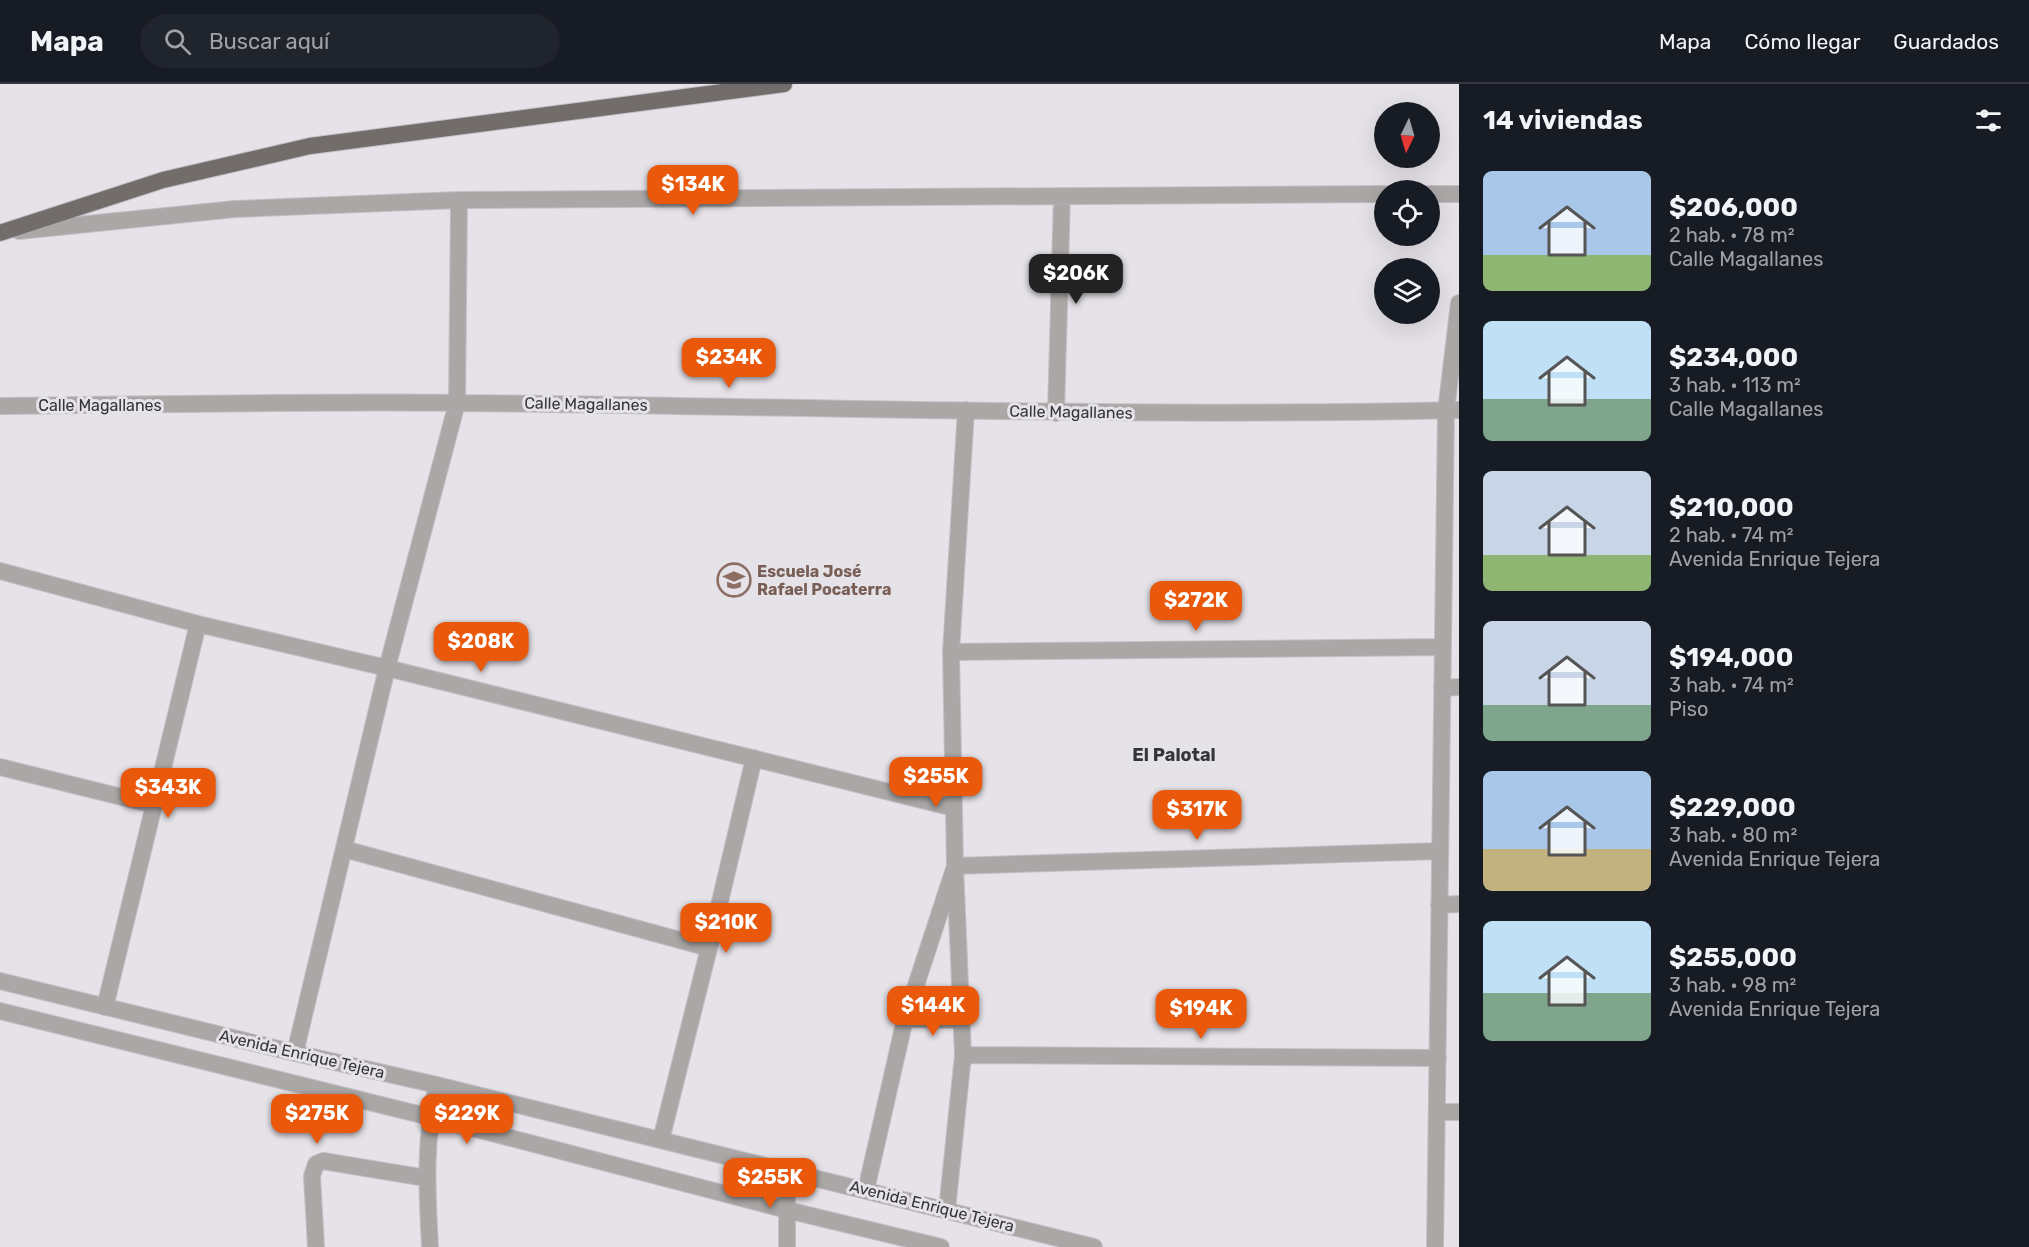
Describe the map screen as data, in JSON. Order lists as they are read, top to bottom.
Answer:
{
  "streets": {
    "street": ["Calle Magallanes", "Avenida Enrique Tejera"]
  },
  "districts": ["El Palotal"],
  "places": {
    "school or university": ["Escuela José Rafael Pocaterra"]
  },
  "north": "bottom",
  "page": {
    "header": "Mapa",
    "search": "Buscar aquí",
    "nav": ["Mapa", "Cómo llegar", "Guardados"],
    "heading": "14 viviendas",
    "list": [
      {
        "name": "$206,000",
        "note": "2 hab. · 78 m² · Calle Magallanes"
      },
      {
        "name": "$234,000",
        "note": "3 hab. · 113 m² · Calle Magallanes"
      },
      {
        "name": "$210,000",
        "note": "2 hab. · 74 m² · Avenida Enrique Tejera"
      },
      {
        "name": "$194,000",
        "note": "3 hab. · 74 m² · Piso"
      },
      {
        "name": "$229,000",
        "note": "3 hab. · 80 m² · Avenida Enrique Tejera"
      },
      {
        "name": "$255,000",
        "note": "3 hab. · 98 m² · Avenida Enrique Tejera"
      }
    ],
    "price": [
      "$134K",
      "$206K",
      "$234K",
      "$272K",
      "$208K",
      "$255K",
      "$343K",
      "$317K",
      "$210K",
      "$144K",
      "$194K",
      "$275K",
      "$229K",
      "$255K"
    ]
  }
}
